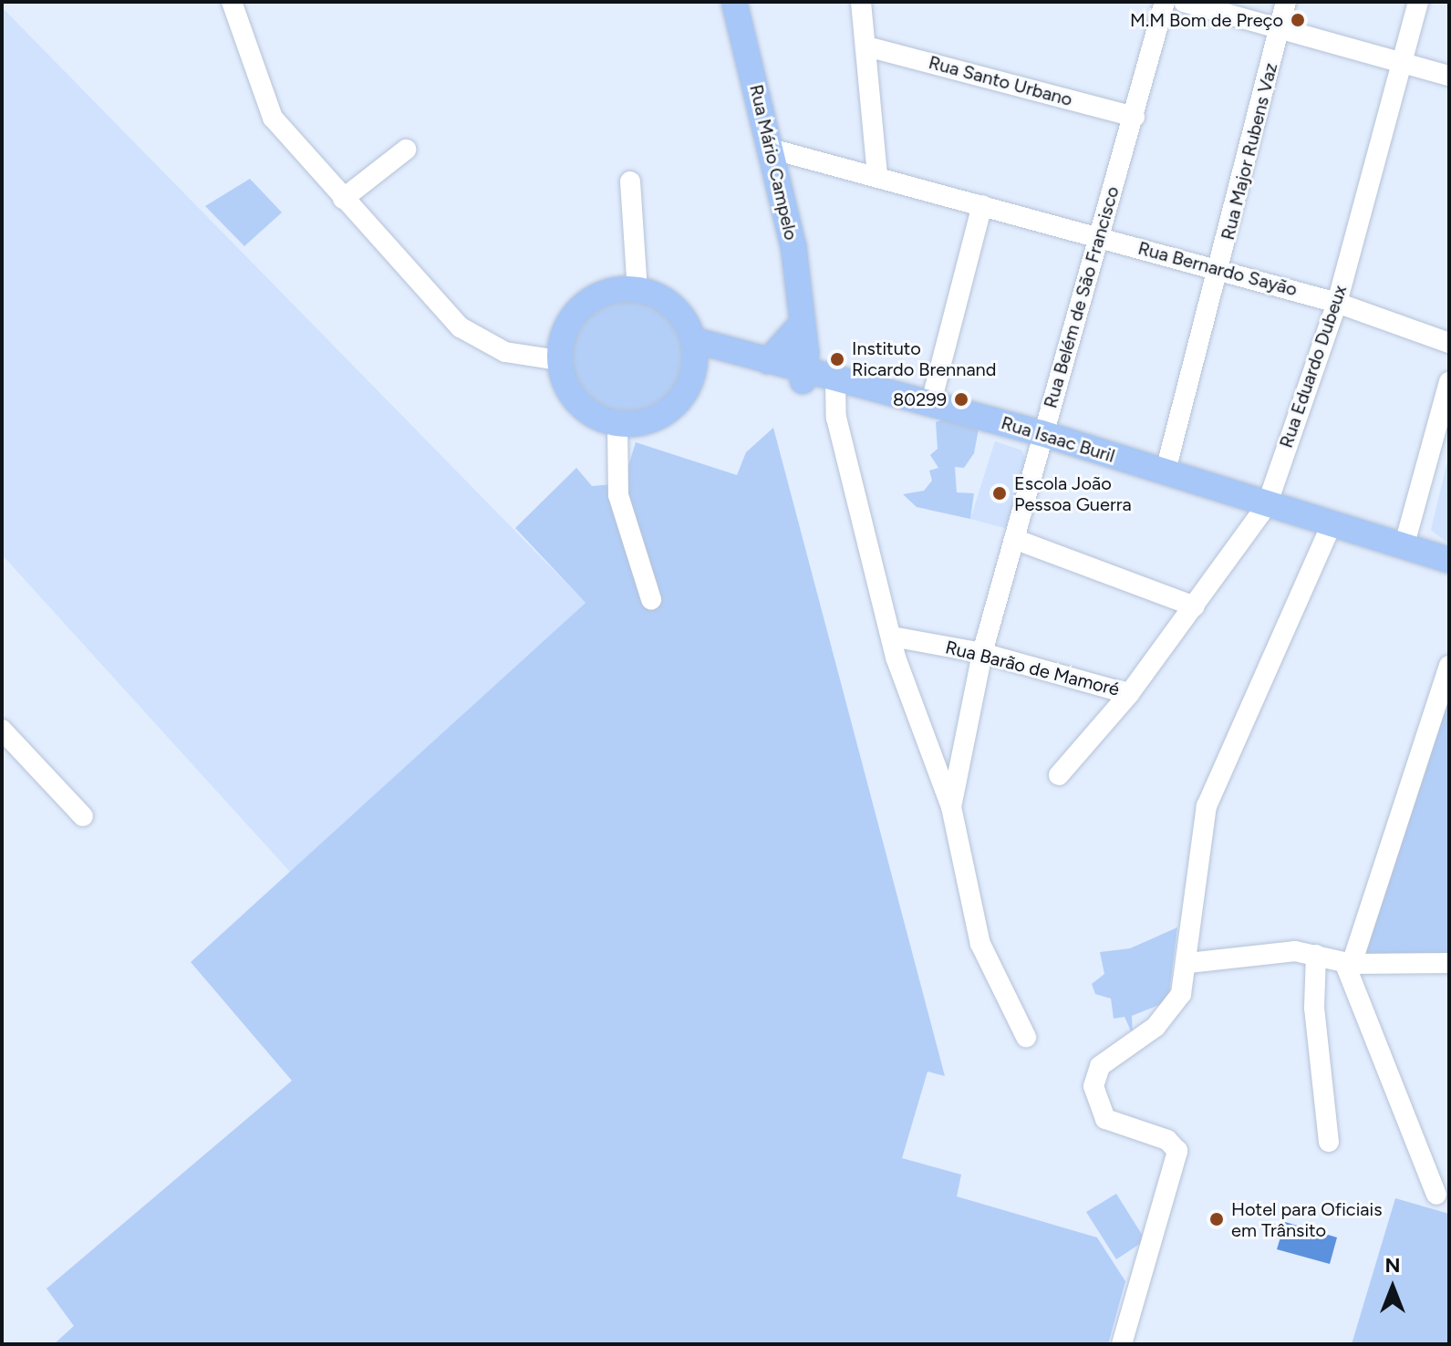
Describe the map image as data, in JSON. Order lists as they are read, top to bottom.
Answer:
{
  "streets": {
    "main road": ["Rua Mário Campelo", "Rua Isaac Buril"],
    "street": [
      "Rua Santo Urbano",
      "Rua Major Rubens Vaz",
      "Rua Bernardo Sayão",
      "Rua Belém de São Francisco",
      "Rua Eduardo Dubeux",
      "Rua Barão de Mamoré"
    ]
  },
  "crossings": [
    ["Rua Santo Urbano", "Rua Belém de São Francisco"],
    ["Rua Major Rubens Vaz", "Rua Bernardo Sayão"],
    ["Rua Major Rubens Vaz", "Rua Isaac Buril"],
    ["Rua Mário Campelo", "Rua Bernardo Sayão"],
    ["Rua Mário Campelo", "Rua Isaac Buril"],
    ["Rua Bernardo Sayão", "Rua Belém de São Francisco"],
    ["Rua Bernardo Sayão", "Rua Eduardo Dubeux"],
    ["Rua Belém de São Francisco", "Rua Isaac Buril"],
    ["Rua Belém de São Francisco", "Rua Barão de Mamoré"],
    ["Rua Eduardo Dubeux", "Rua Isaac Buril"],
    ["Rua Eduardo Dubeux", "Rua Barão de Mamoré"]
  ],
  "places": [
    "M.M Bom de Preço",
    "Instituto Ricardo Brennand",
    "80299",
    "Escola João Pessoa Guerra",
    "Hotel para Oficiais em Trânsito"
  ],
  "north": "top"
}
